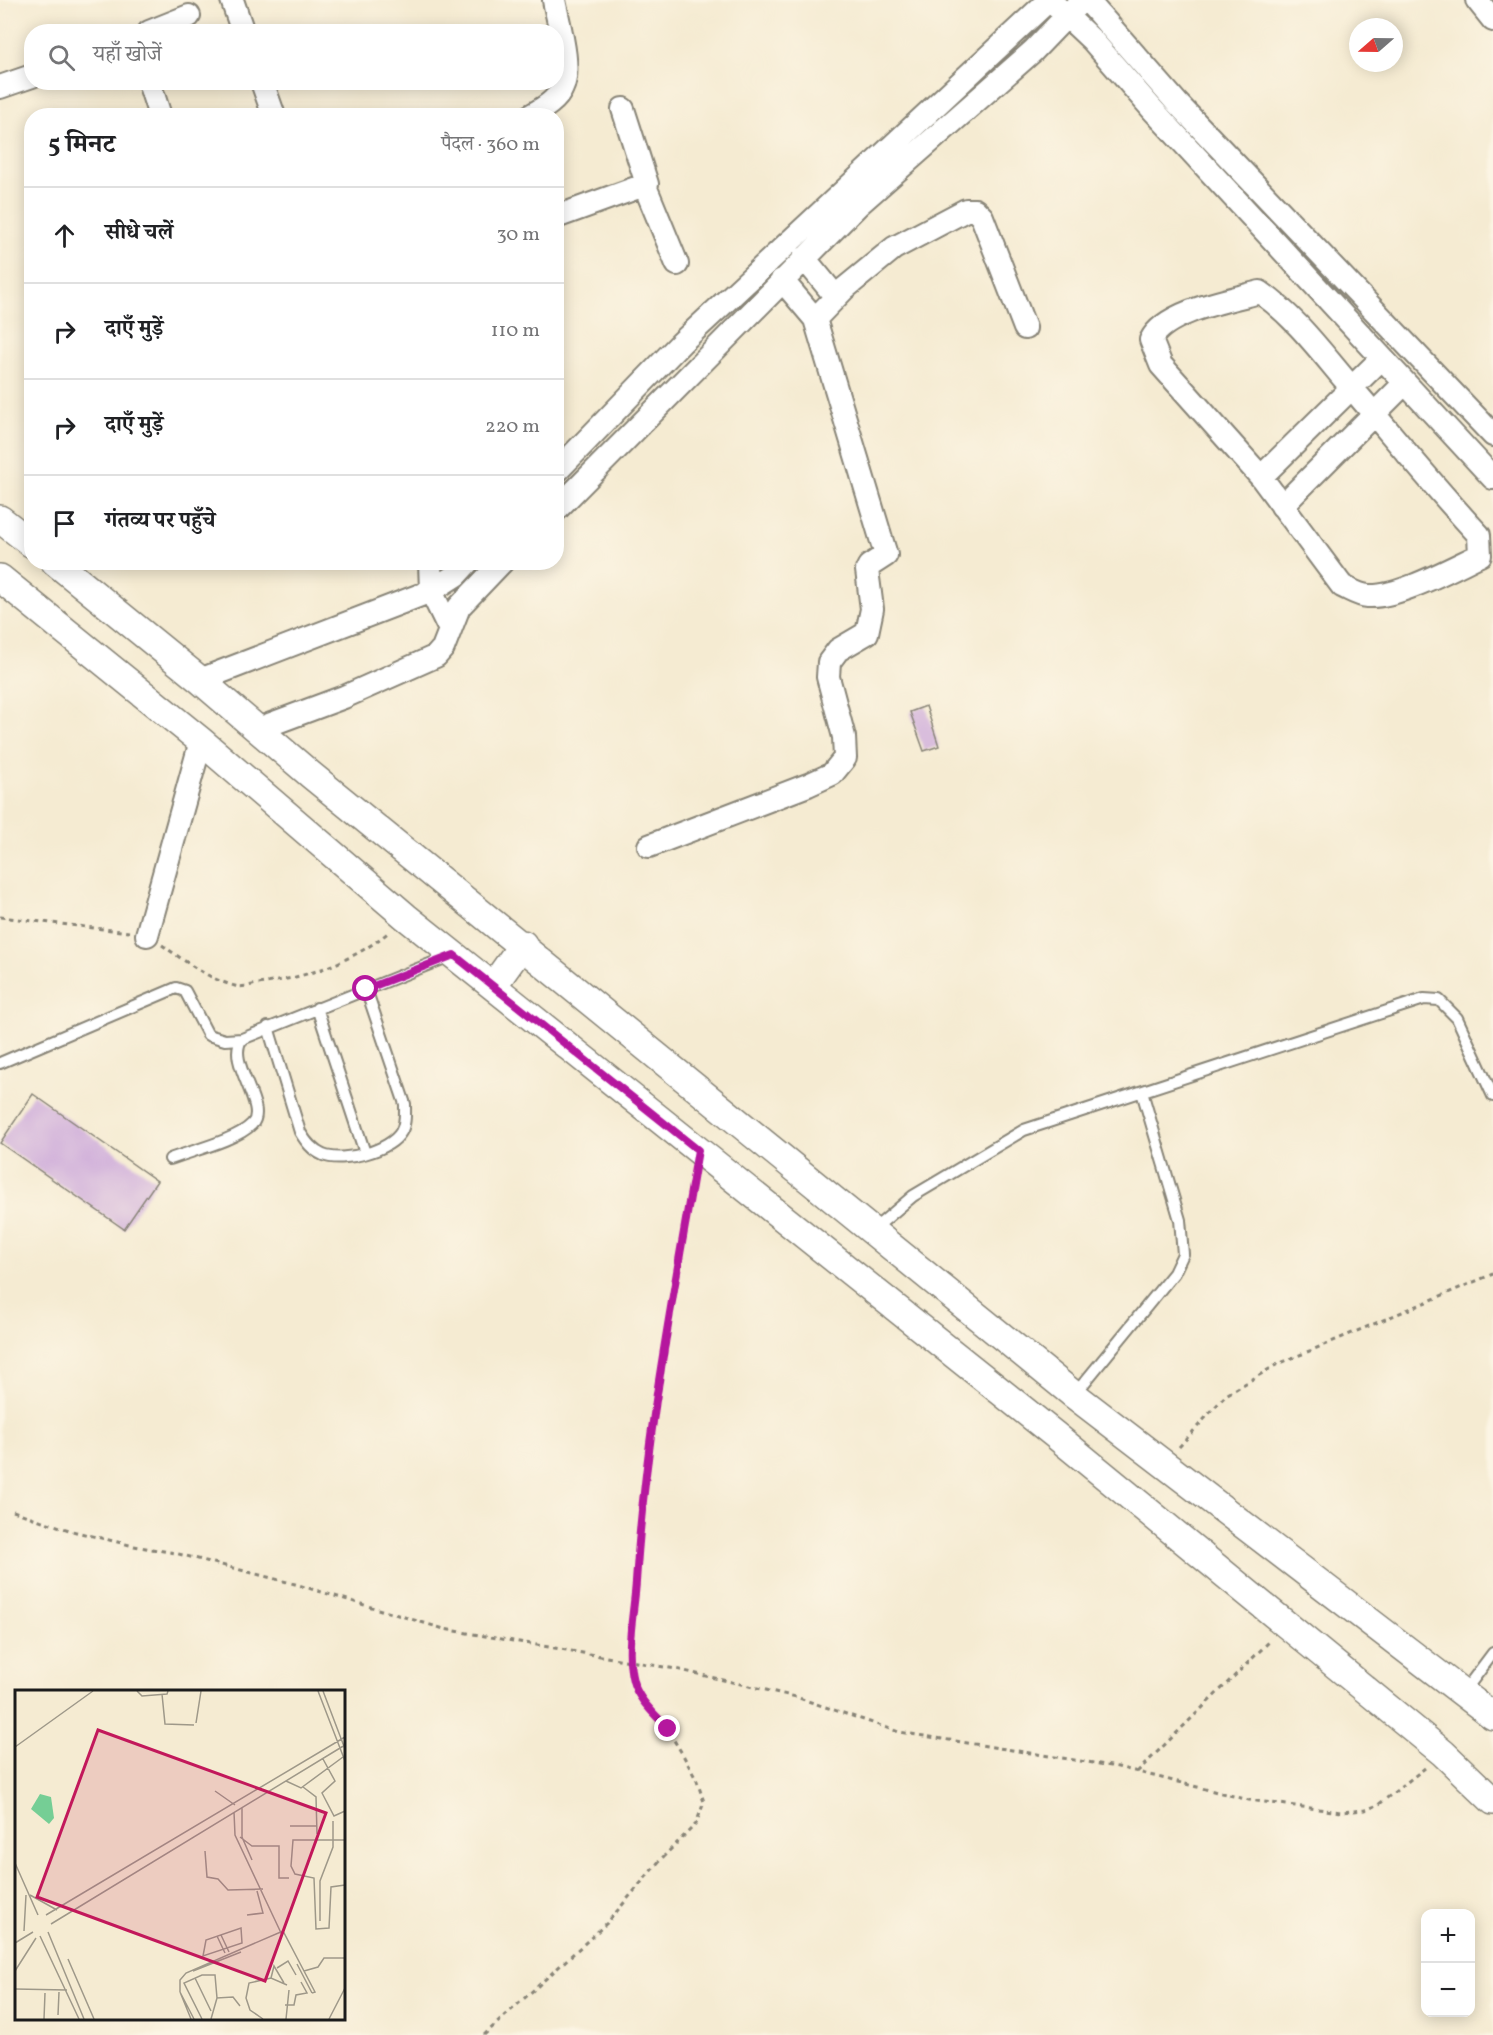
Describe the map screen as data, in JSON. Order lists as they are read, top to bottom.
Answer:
{
  "north": "left",
  "page": {
    "search": "यहाँ खोजें",
    "heading": ["5 मिनट", "पैदल · 360 m"],
    "list": [
      ["सीधे चलें", "30 m"],
      ["दाएँ मुड़ें", "110 m"],
      ["दाएँ मुड़ें", "220 m"],
      "गंतव्य पर पहुँचे"
    ],
    "map_buttons": ["+", "−"]
  }
}
